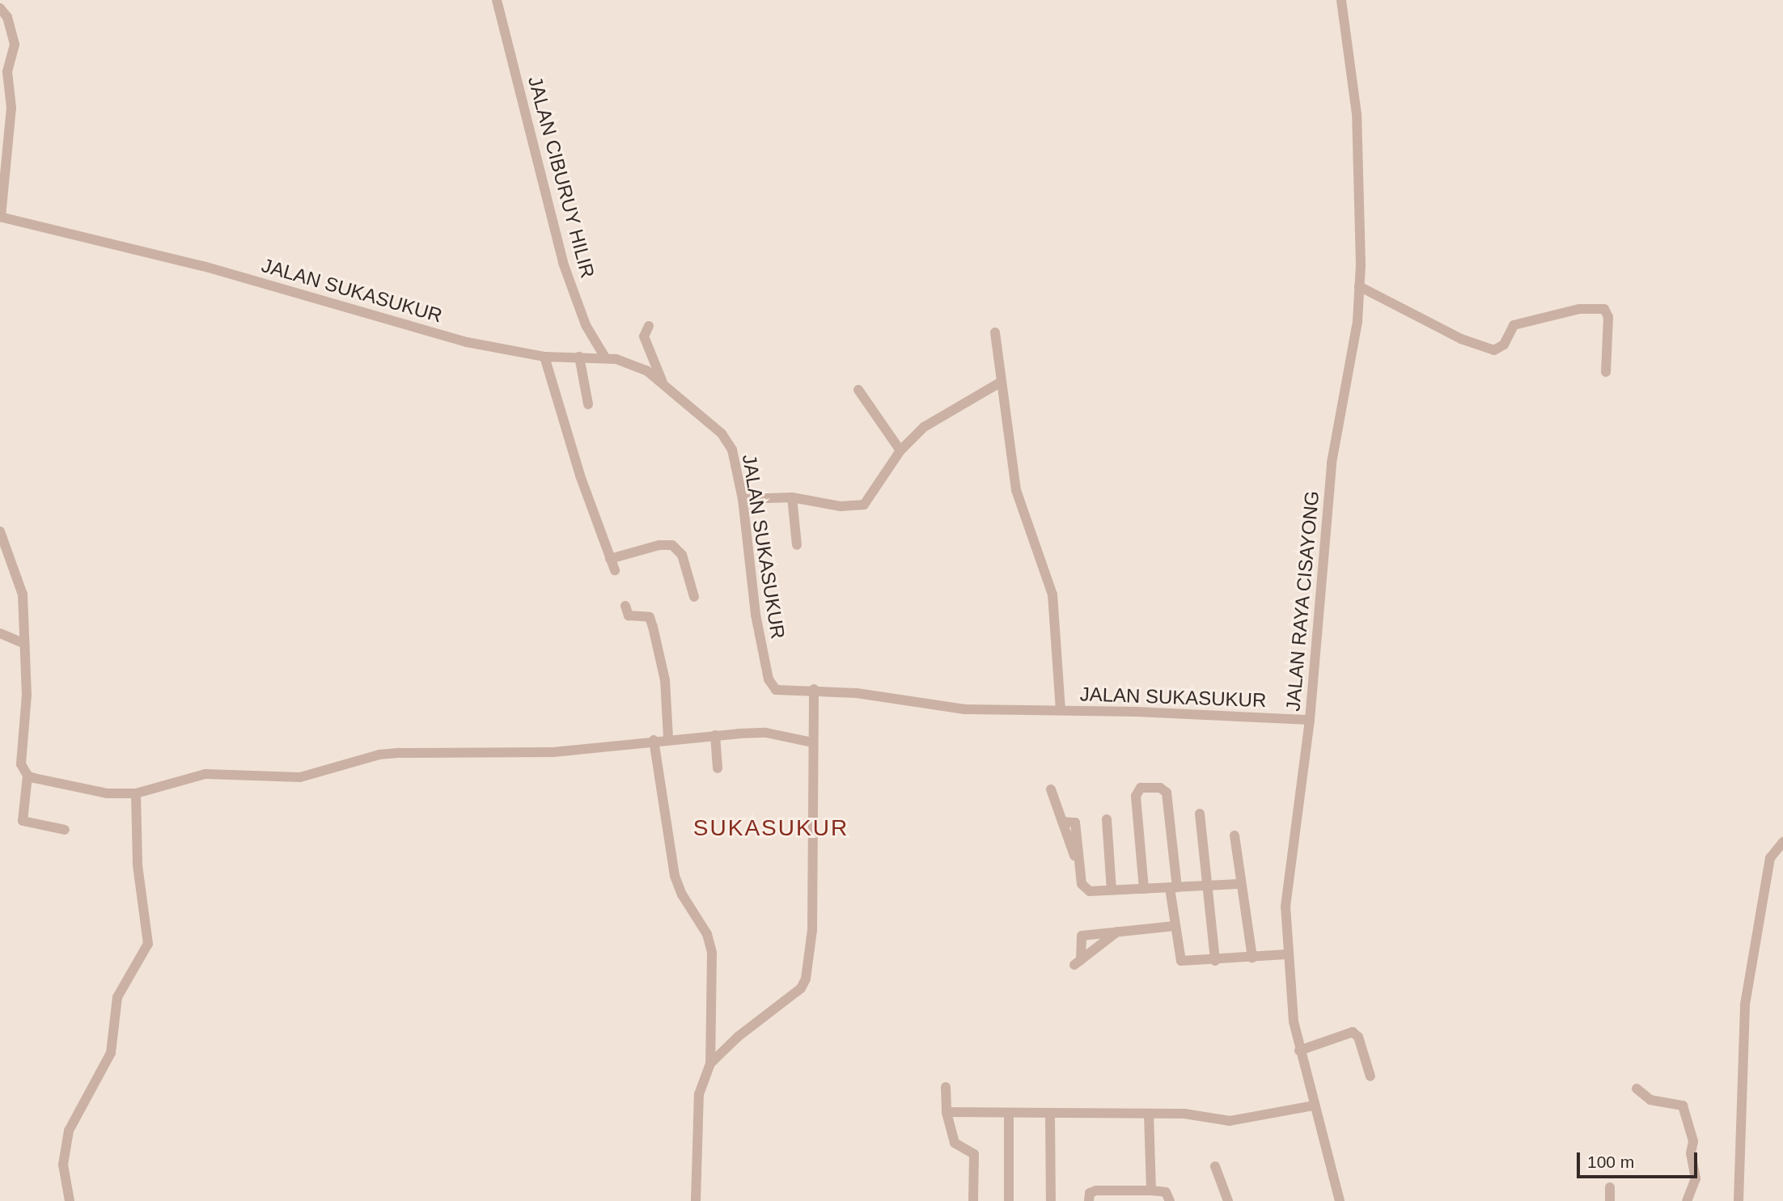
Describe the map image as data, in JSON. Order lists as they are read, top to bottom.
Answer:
{
  "streets": {
    "street": ["JALAN CIBURUY HILIR", "JALAN SUKASUKUR", "JALAN RAYA CISAYONG"]
  },
  "crossings": [
    ["JALAN CIBURUY HILIR", "JALAN SUKASUKUR"],
    ["JALAN SUKASUKUR", "JALAN RAYA CISAYONG"]
  ],
  "districts": ["SUKASUKUR"],
  "scale_bar": "100 m"
}
